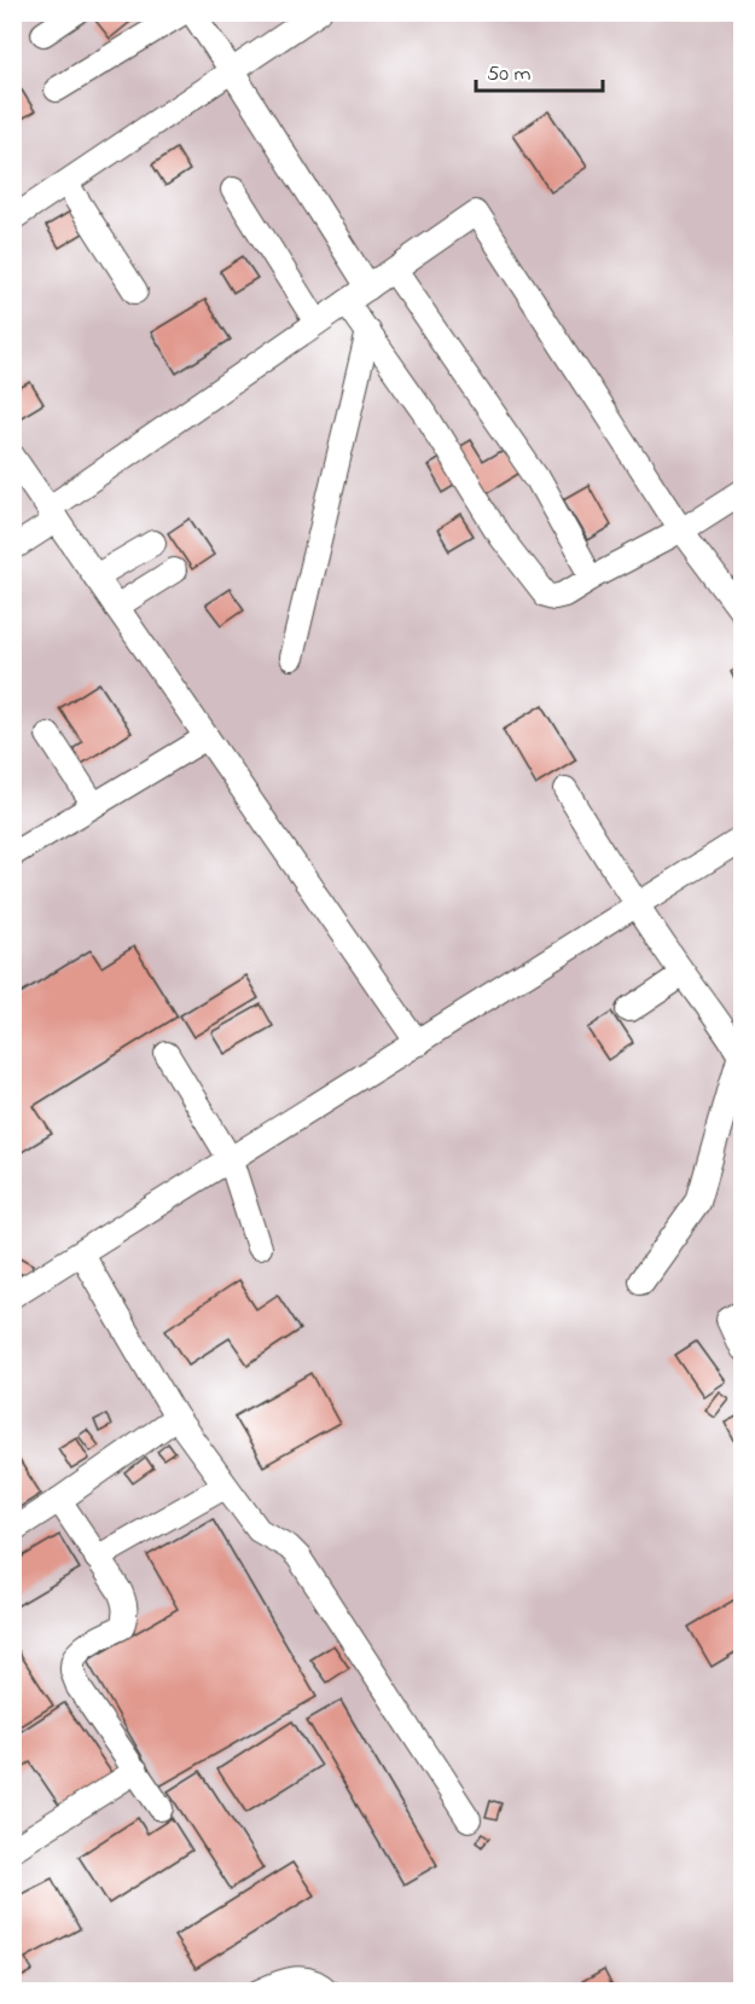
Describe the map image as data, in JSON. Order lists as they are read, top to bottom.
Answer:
{
  "scale_bar": "50 m"
}
